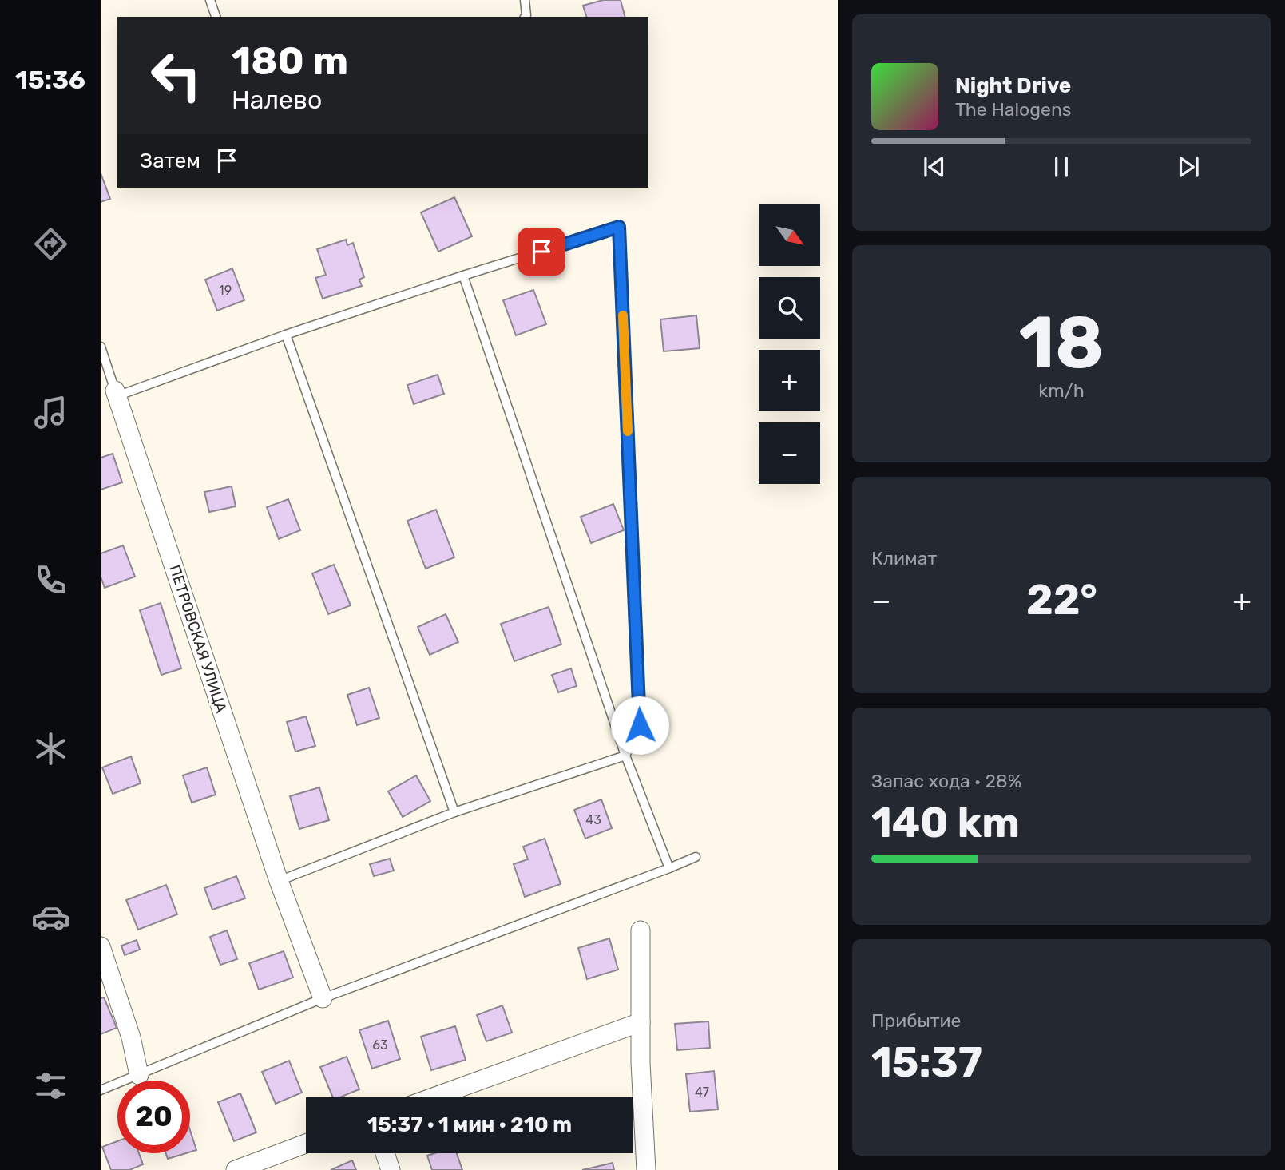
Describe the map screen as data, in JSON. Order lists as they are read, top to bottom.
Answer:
{
  "streets": {
    "street": ["ПЕТРОВСКАЯ УЛИЦА"]
  },
  "house_numbers": [
    "19",
    "43",
    "63",
    "47"
  ],
  "north": "bottom right",
  "page": {
    "tabs": "15:36",
    "turn": ["180 m", "Налево"],
    "song": ["Night Drive", "The Halogens"],
    "then": "Затем",
    "map_buttons": ["+", "−"],
    "tile": [
      ["18", "km/h"],
      "Климат",
      ["Запас хода · 28%", "140 km"],
      ["Прибытие", "15:37"]
    ],
    "heat": ["−", "22°", "+"],
    "limit": "20",
    "trip": "15:37 · 1 мин · 210 m"
  }
}
